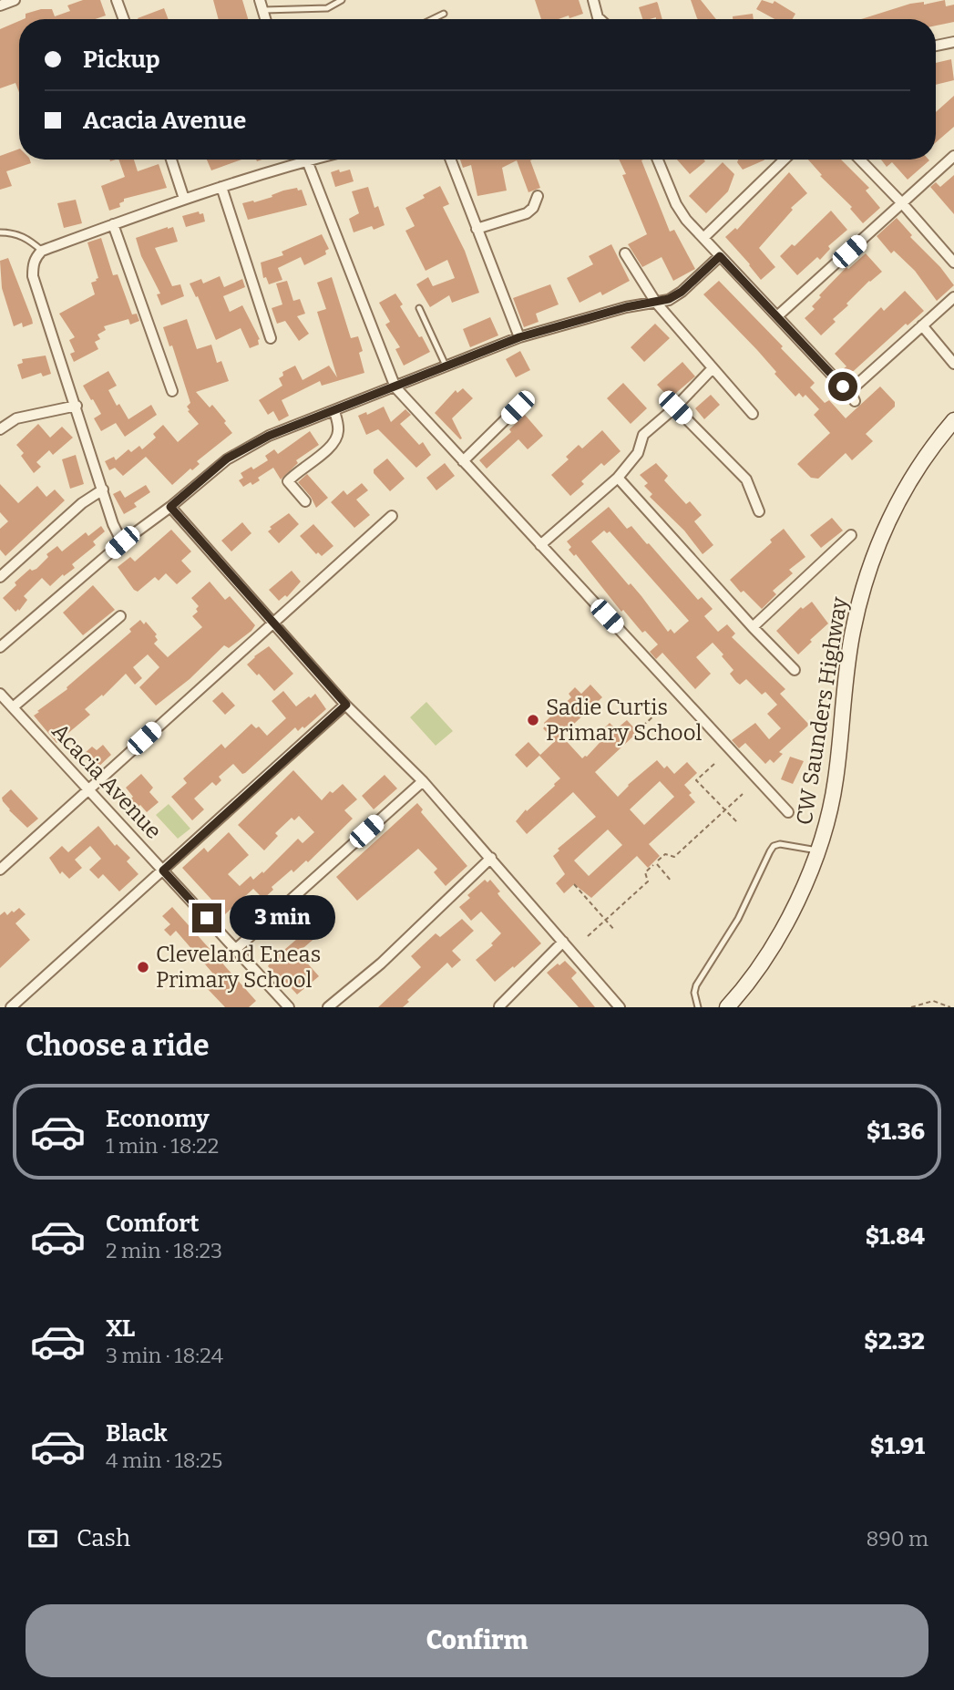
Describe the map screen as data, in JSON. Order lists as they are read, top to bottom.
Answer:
{
  "streets": {
    "main road": ["CW Saunders Highway"],
    "street": ["Acacia Avenue"]
  },
  "places": ["Sadie Curtis Primary School", "Cleveland Eneas Primary School"],
  "page": {
    "banner": ["Pickup", "Acacia Avenue"],
    "bubble": "3 min",
    "heading": "Choose a ride",
    "list": [
      {
        "name": "Economy",
        "note": "1 min · 18:22",
        "value": "$1.36"
      },
      {
        "name": "Comfort",
        "note": "2 min · 18:23",
        "value": "$1.84"
      },
      {
        "name": "XL",
        "note": "3 min · 18:24",
        "value": "$2.32"
      },
      {
        "name": "Black",
        "note": "4 min · 18:25",
        "value": "$1.91"
      }
    ],
    "pay": ["Cash", "890 m"],
    "buttons": "Confirm"
  }
}
